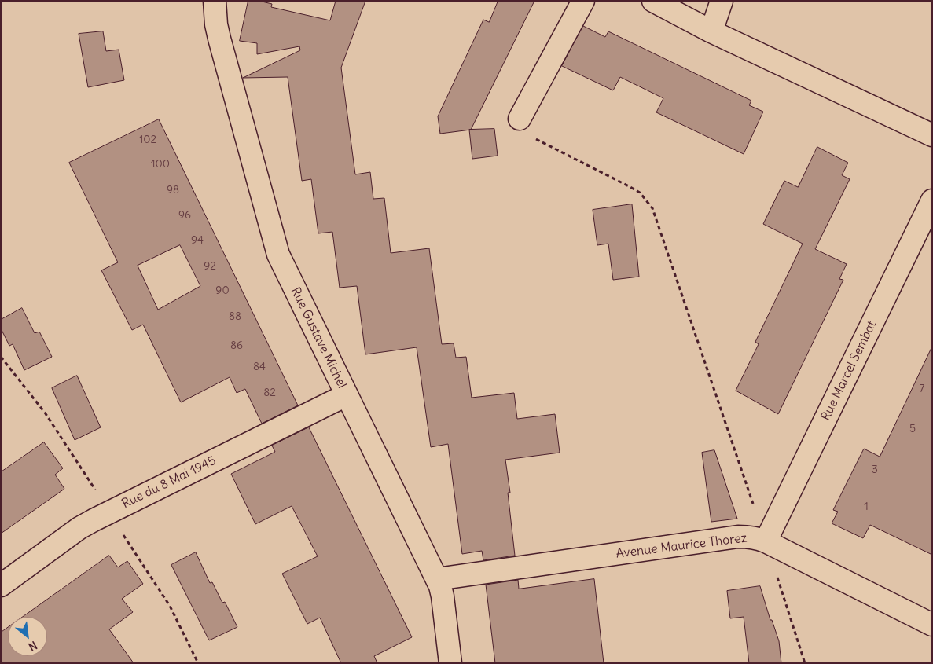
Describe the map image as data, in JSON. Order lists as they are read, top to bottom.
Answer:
{
  "streets": {
    "street": [
      "Rue Gustave Michel",
      "Rue Marcel Sembat",
      "Rue du 8 Mai 1945",
      "Avenue Maurice Thorez"
    ]
  },
  "crossings": [
    ["Rue Gustave Michel", "Rue du 8 Mai 1945"],
    ["Rue Gustave Michel", "Avenue Maurice Thorez"],
    ["Rue Marcel Sembat", "Avenue Maurice Thorez"]
  ],
  "house_numbers": [
    "102",
    "100",
    "98",
    "96",
    "94",
    "92",
    "90",
    "88",
    "86",
    "84",
    "7",
    "82",
    "5",
    "3",
    "1"
  ],
  "north": "bottom right"
}
